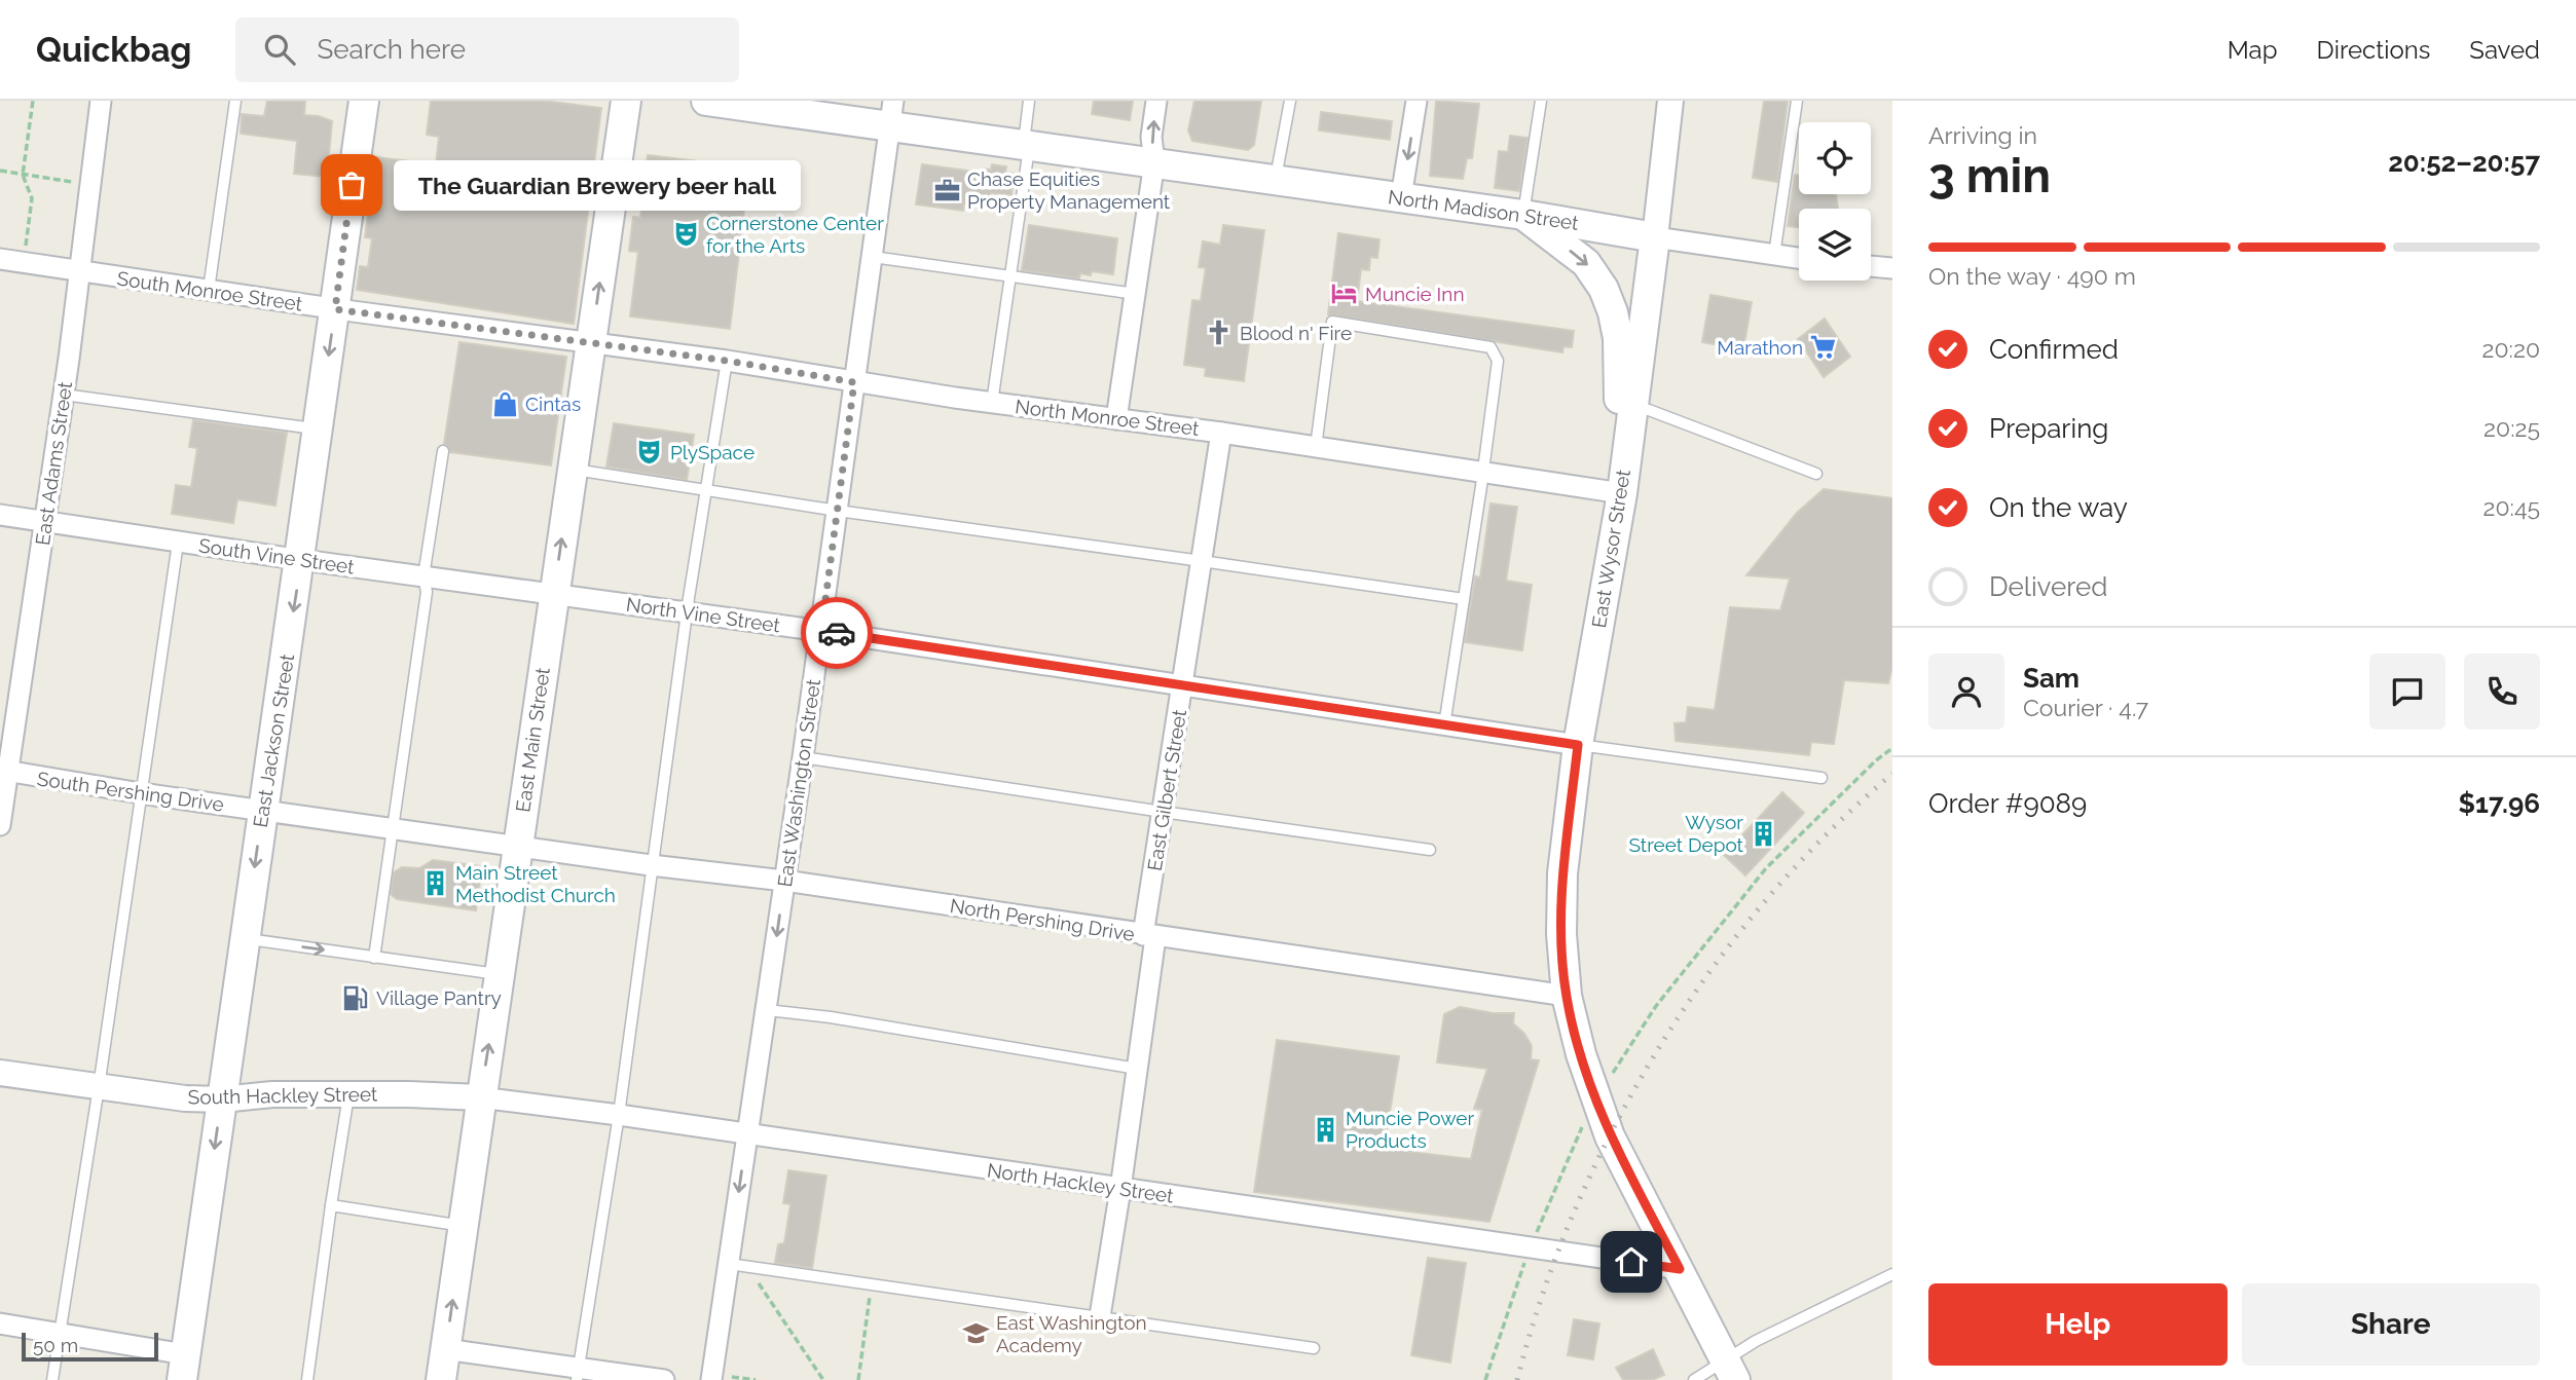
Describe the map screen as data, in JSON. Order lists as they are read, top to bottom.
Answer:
{
  "streets": {
    "main road": [
      "North Madison Street",
      "East Wysor Street",
      "East Main Street",
      "East Jackson Street"
    ],
    "street": [
      "South Monroe Street",
      "North Monroe Street",
      "East Adams Street",
      "South Vine Street",
      "North Vine Street",
      "East Washington Street",
      "East Gilbert Street",
      "South Pershing Drive",
      "North Pershing Drive",
      "South Hackley Street",
      "North Hackley Street"
    ]
  },
  "crossings": [
    ["North Madison Street", "East Wysor Street"],
    ["North Madison Street", "East Washington Street"],
    ["South Monroe Street", "North Monroe Street"],
    ["South Monroe Street", "East Adams Street"],
    ["South Monroe Street", "East Main Street"],
    ["South Monroe Street", "East Jackson Street"],
    ["North Monroe Street", "East Wysor Street"],
    ["North Monroe Street", "East Main Street"],
    ["North Monroe Street", "East Washington Street"],
    ["North Monroe Street", "East Gilbert Street"],
    ["East Adams Street", "South Vine Street"],
    ["East Adams Street", "South Pershing Drive"],
    ["East Wysor Street", "North Vine Street"],
    ["East Wysor Street", "North Pershing Drive"],
    ["East Wysor Street", "North Hackley Street"],
    ["South Vine Street", "North Vine Street"],
    ["South Vine Street", "East Main Street"],
    ["South Vine Street", "East Jackson Street"],
    ["North Vine Street", "East Main Street"],
    ["North Vine Street", "East Washington Street"],
    ["North Vine Street", "East Gilbert Street"],
    ["East Main Street", "South Pershing Drive"],
    ["East Main Street", "North Pershing Drive"],
    ["East Main Street", "South Hackley Street"],
    ["East Main Street", "North Hackley Street"],
    ["East Jackson Street", "South Pershing Drive"],
    ["East Jackson Street", "South Hackley Street"],
    ["East Washington Street", "North Pershing Drive"],
    ["East Washington Street", "North Hackley Street"],
    ["East Gilbert Street", "North Pershing Drive"],
    ["East Gilbert Street", "North Hackley Street"],
    ["South Pershing Drive", "North Pershing Drive"],
    ["South Hackley Street", "North Hackley Street"]
  ],
  "one_way": ["East Main Street", "East Jackson Street"],
  "places": {
    "other": ["The Guardian Brewery beer hall"],
    "office": ["Chase Equities Property Management"],
    "theatre": ["Cornerstone Center for the Arts", "PlySpace"],
    "hotel": ["Muncie Inn"],
    "church": ["Blood n' Fire"],
    "supermarket": ["Marathon"],
    "shop": ["Cintas"],
    "building": ["Wysor Street Depot", "Main Street Methodist Church", "Muncie Power Products"],
    "fuel station": ["Village Pantry"],
    "school or university": ["East Washington Academy"]
  },
  "scale_bar": "50 m",
  "page": {
    "header": "Quickbag",
    "search": "Search here",
    "nav": ["Map", "Directions", "Saved"],
    "heading": ["3 min", "Arriving in", "20:52–20:57"],
    "panel": [
      "Sam",
      "Courier · 4.7",
      "Order #9089",
      "$17.96"
    ],
    "bubble": "The Guardian Brewery beer hall",
    "bar": "On the way · 490 m",
    "list": [
      ["Confirmed", "20:20"],
      ["Preparing", "20:25"],
      ["On the way", "20:45"],
      "Delivered"
    ],
    "buttons": ["Help", "Share"],
    "scale": "50 m"
  }
}
